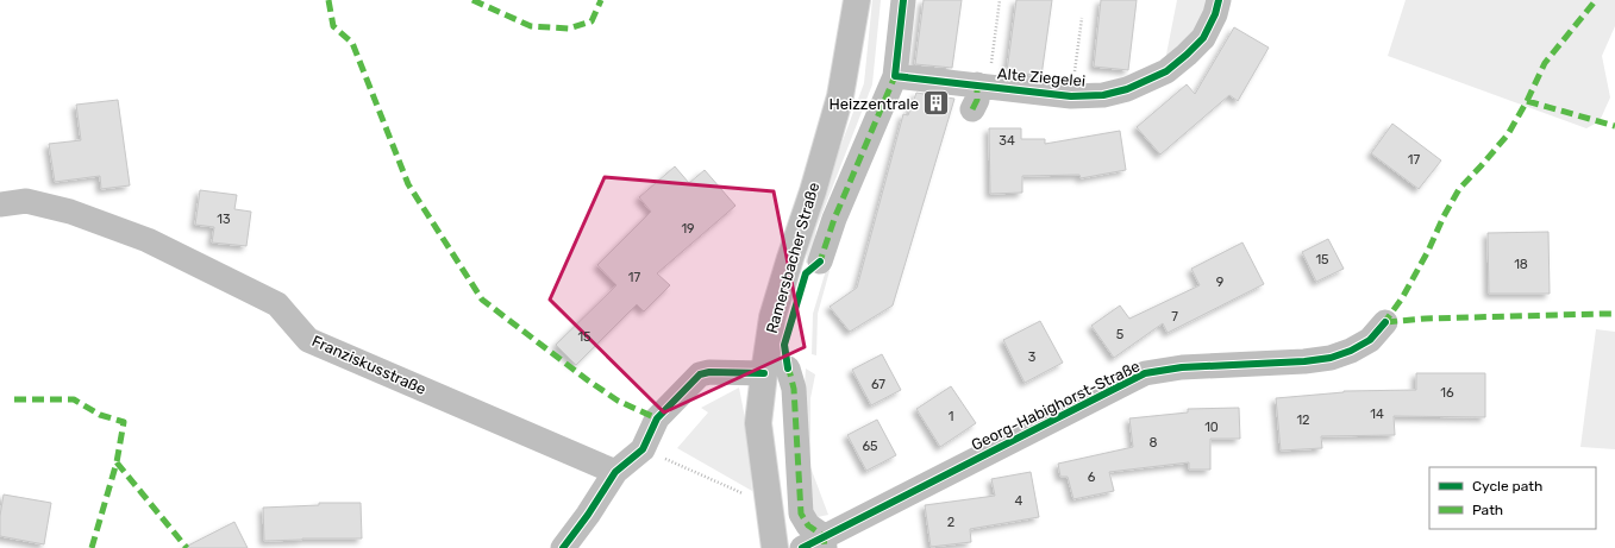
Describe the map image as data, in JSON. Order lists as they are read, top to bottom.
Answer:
{
  "streets": {
    "main road": ["Ramersbacher Straße"],
    "street": ["Alte Ziegelei", "Franziskusstraße", "Georg-Habighorst-Straße"]
  },
  "places": {
    "building": ["Heizzentrale"]
  },
  "house_numbers": [
    "34",
    "17",
    "13",
    "19",
    "15",
    "18",
    "17",
    "9",
    "7",
    "5",
    "15",
    "3",
    "67",
    "16",
    "14",
    "1",
    "12",
    "10",
    "8",
    "65",
    "6",
    "4",
    "2"
  ],
  "legend": ["Cycle path", "Path"]
}
